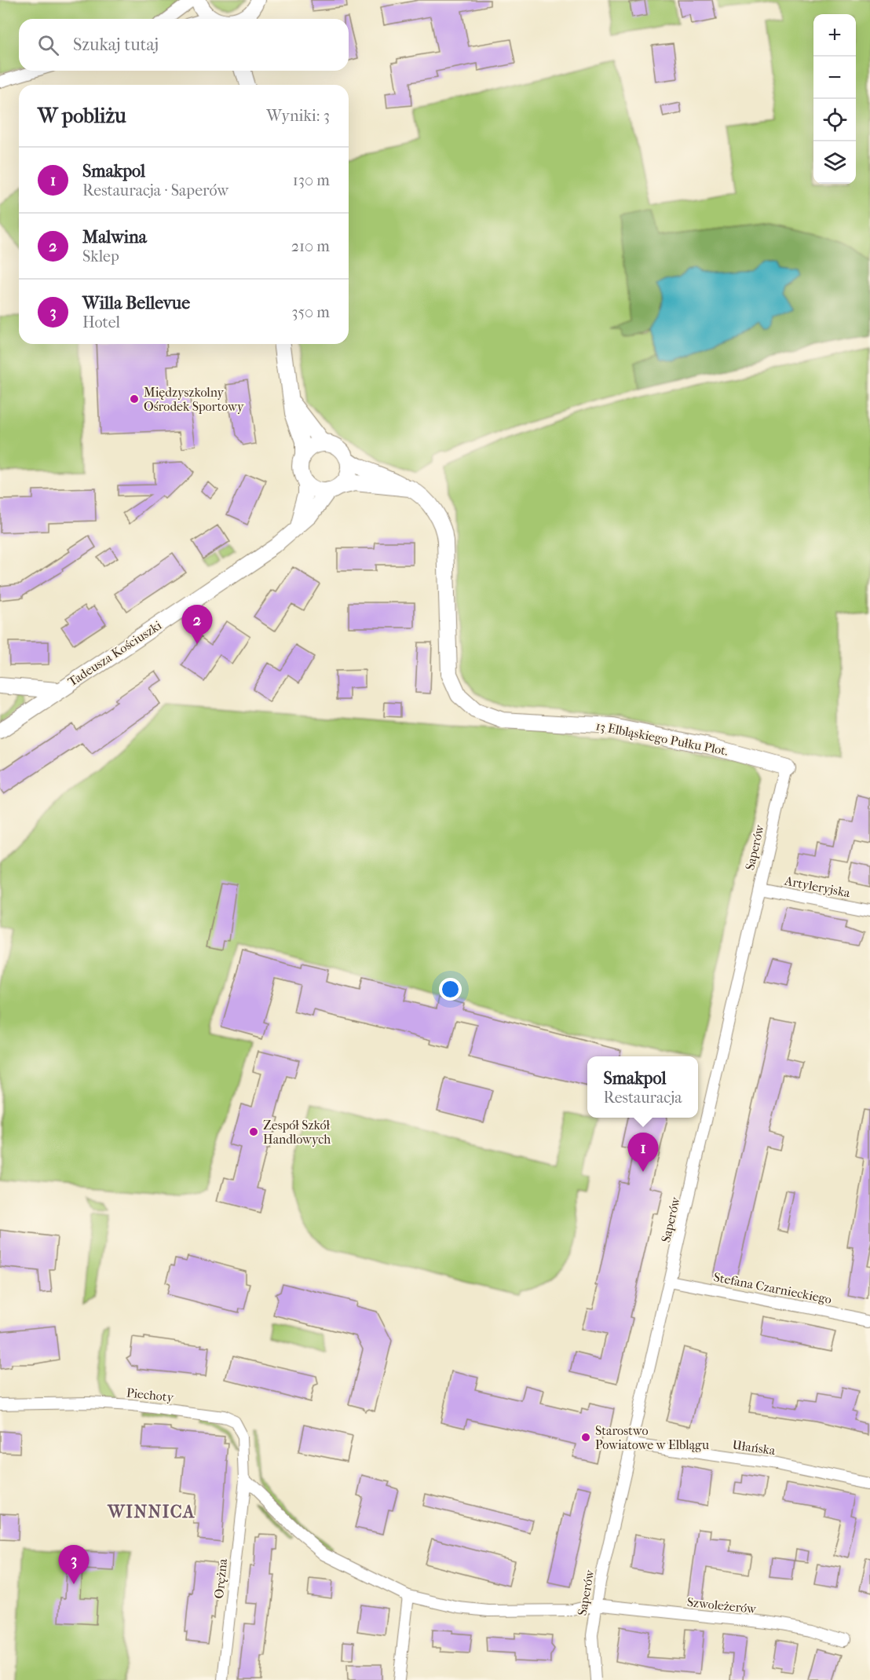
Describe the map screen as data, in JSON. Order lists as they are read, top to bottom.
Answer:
{
  "streets": {
    "street": [
      "Tadeusza Kościuszki",
      "13 Elbląskiego Pułku Plot.",
      "Saperów",
      "Artyleryjska",
      "Stefana Czarnieckiego",
      "Piechoty",
      "Ułańska",
      "Orężna",
      "Szwoleżerów"
    ]
  },
  "crossings": [
    ["Tadeusza Kościuszki", "13 Elbląskiego Pułku Plot."],
    ["13 Elbląskiego Pułku Plot.", "Saperów"],
    ["Saperów", "Artyleryjska"],
    ["Saperów", "Stefana Czarnieckiego"],
    ["Saperów", "Ułańska"],
    ["Saperów", "Szwoleżerów"],
    ["Piechoty", "Orężna"],
    ["Piechoty", "Szwoleżerów"],
    ["Orężna", "Szwoleżerów"]
  ],
  "districts": ["WINNICA"],
  "places": ["Międzyszkolny Ośrodek Sportowy", "Zespół Szkół Handlowych", "Starostwo Powiatowe w Elblągu"],
  "page": {
    "map_buttons": ["+", "−"],
    "search": "Szukaj tutaj",
    "heading": ["W pobliżu", "Wyniki: 3"],
    "list": [
      {
        "mark": "1",
        "name": "Smakpol",
        "note": "Restauracja · Saperów",
        "value": "130 m"
      },
      {
        "mark": "2",
        "name": "Malwina",
        "note": "Sklep",
        "value": "210 m"
      },
      {
        "mark": "3",
        "name": "Willa Bellevue",
        "note": "Hotel",
        "value": "350 m"
      }
    ],
    "pins": ["2", "1", "3"],
    "popup": ["Smakpol", "Restauracja"]
  }
}
